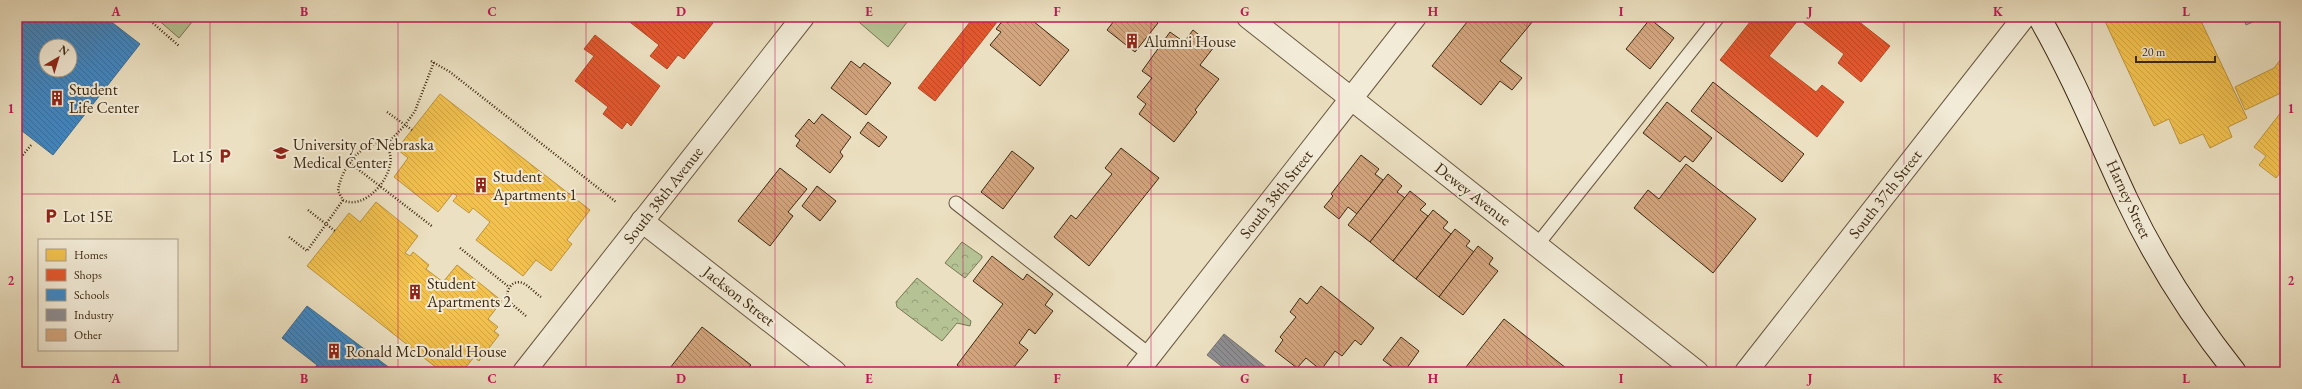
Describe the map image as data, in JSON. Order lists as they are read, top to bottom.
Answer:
{
  "streets": {
    "street": [
      "South 38th Street",
      "Dewey Avenue",
      "South 37th Street",
      "South 38th Avenue",
      "Harney Street",
      "Jackson Street"
    ]
  },
  "crossings": [
    ["South 38th Street", "Dewey Avenue"],
    ["South 38th Avenue", "Jackson Street"]
  ],
  "places": {
    "building": [
      "Alumni House",
      "Student Life Center",
      "Student Apartments 1",
      "Student Apartments 2",
      "Ronald McDonald House"
    ],
    "school or university": ["University of Nebraska Medical Center"],
    "parking": ["Lot 15", "Lot 15E"]
  },
  "legend": [
    "Homes",
    "Shops",
    "Schools",
    "Industry",
    "Other"
  ],
  "scale_bar": "20 m",
  "north": "top right",
  "grid": {
    "columns": [
      "A",
      "B",
      "C",
      "D",
      "E",
      "F",
      "G",
      "H",
      "I",
      "J",
      "K",
      "L"
    ],
    "rows": ["1", "2"]
  }
}
